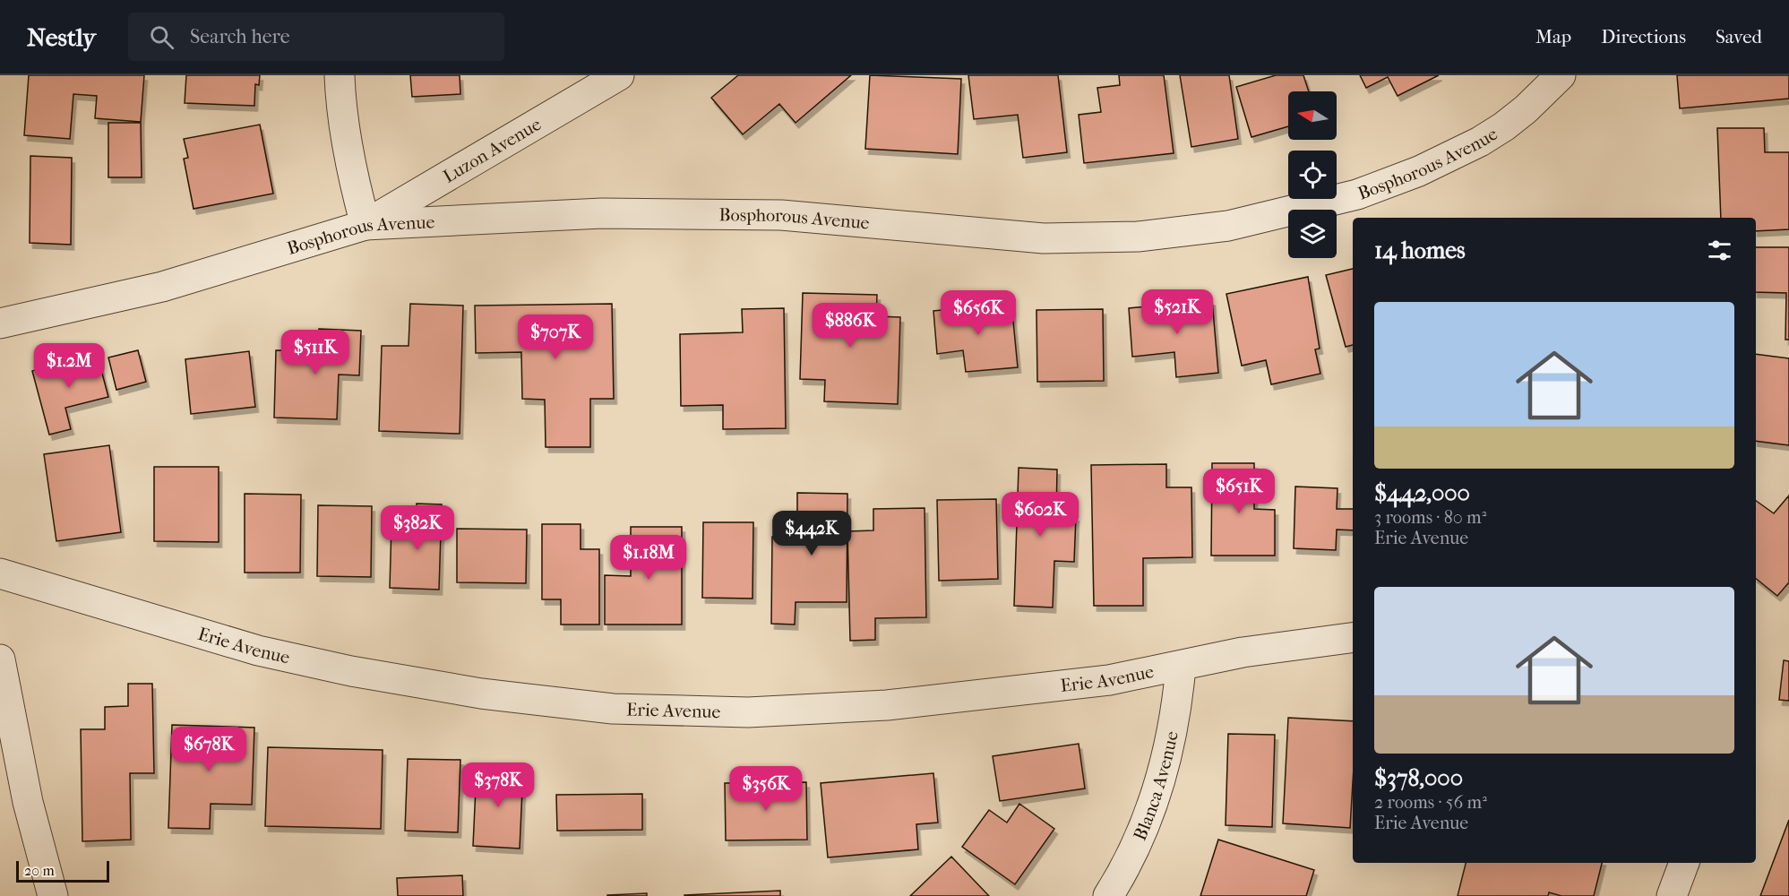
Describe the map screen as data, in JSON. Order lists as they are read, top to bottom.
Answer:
{
  "streets": {
    "street": [
      "Luzon Avenue",
      "Bosphorous Avenue",
      "Erie Avenue",
      "Blanca Avenue"
    ]
  },
  "crossings": [
    ["Luzon Avenue", "Bosphorous Avenue"],
    ["Erie Avenue", "Blanca Avenue"]
  ],
  "scale_bar": "20 m",
  "north": "left",
  "page": {
    "header": "Nestly",
    "search": "Search here",
    "nav": ["Map", "Directions", "Saved"],
    "heading": "14 homes",
    "list": [
      {
        "name": "$442,000",
        "note": "3 rooms · 80 m² · Erie Avenue"
      },
      {
        "name": "$378,000",
        "note": "2 rooms · 56 m² · Erie Avenue"
      }
    ],
    "price": [
      "$521K",
      "$656K",
      "$886K",
      "$707K",
      "$511K",
      "$1.2M",
      "$651K",
      "$602K",
      "$382K",
      "$442K",
      "$1.18M",
      "$678K",
      "$378K",
      "$356K"
    ],
    "scale": "20 m"
  }
}
